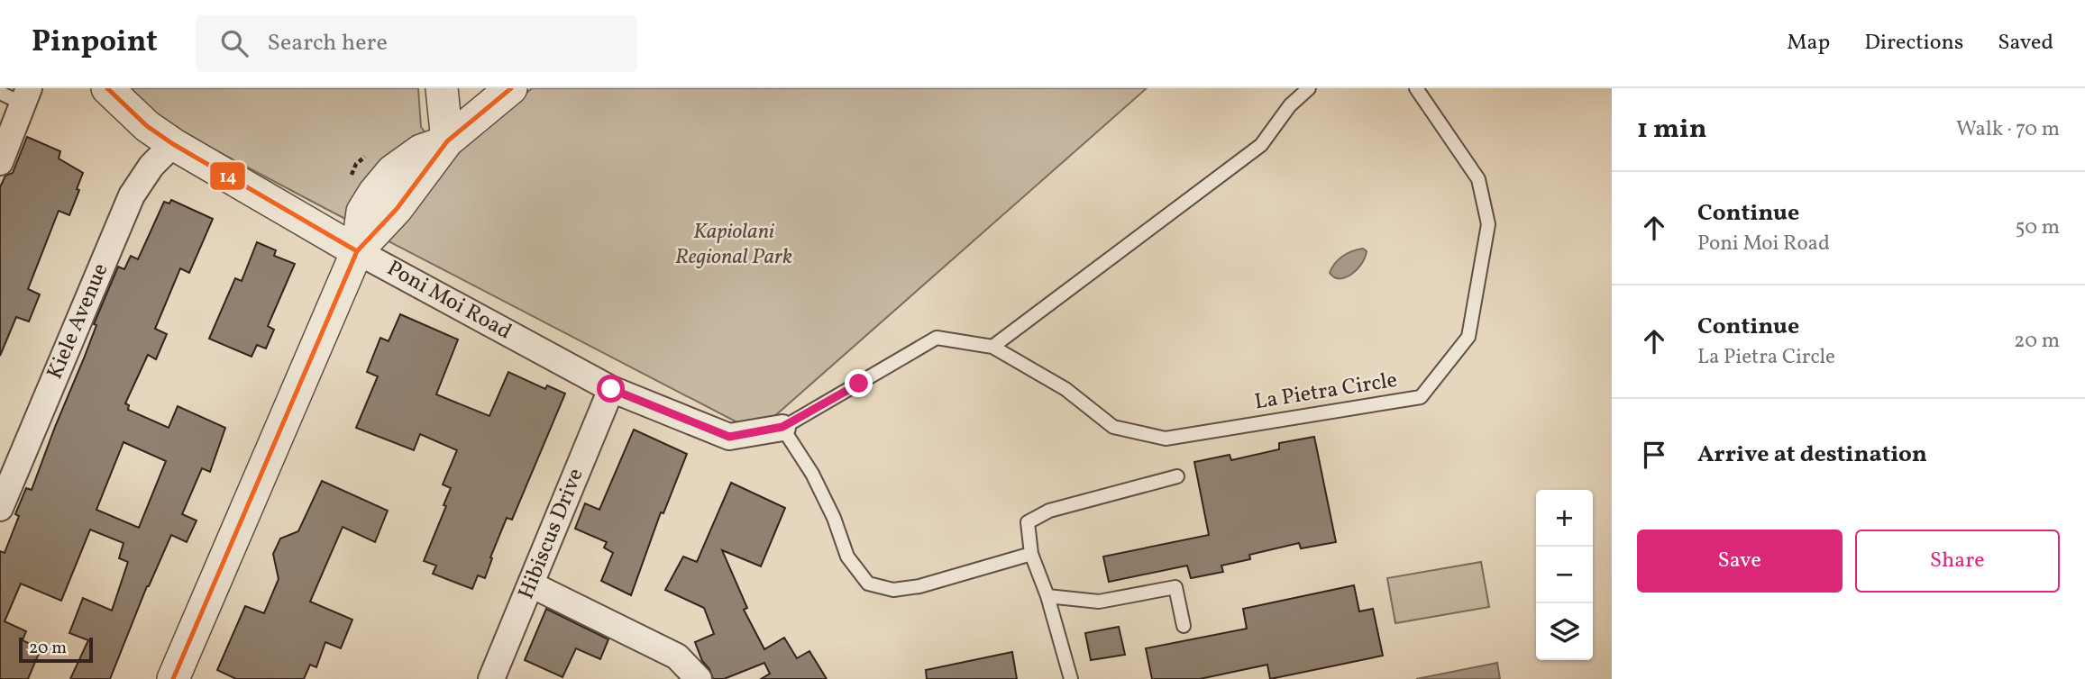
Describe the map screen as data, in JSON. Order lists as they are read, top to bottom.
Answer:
{
  "streets": {
    "street": ["Poni Moi Road", "Kiele Avenue", "Hibiscus Drive"],
    "lane": ["La Pietra Circle"]
  },
  "crossings": [
    ["Poni Moi Road", "Kiele Avenue"],
    ["Poni Moi Road", "La Pietra Circle"],
    ["Poni Moi Road", "Hibiscus Drive"]
  ],
  "parks": ["Kapiolani Regional Park"],
  "lines": ["transit line 14"],
  "scale_bar": "20 m",
  "page": {
    "header": "Pinpoint",
    "search": "Search here",
    "nav": ["Map", "Directions", "Saved"],
    "heading": ["1 min", "Walk · 70 m"],
    "list": [
      ["Continue", "Poni Moi Road", "50 m"],
      ["Continue", "La Pietra Circle", "20 m"],
      "Arrive at destination"
    ],
    "map_buttons": ["+", "−"],
    "buttons": ["Save", "Share"],
    "scale": "20 m"
  }
}
